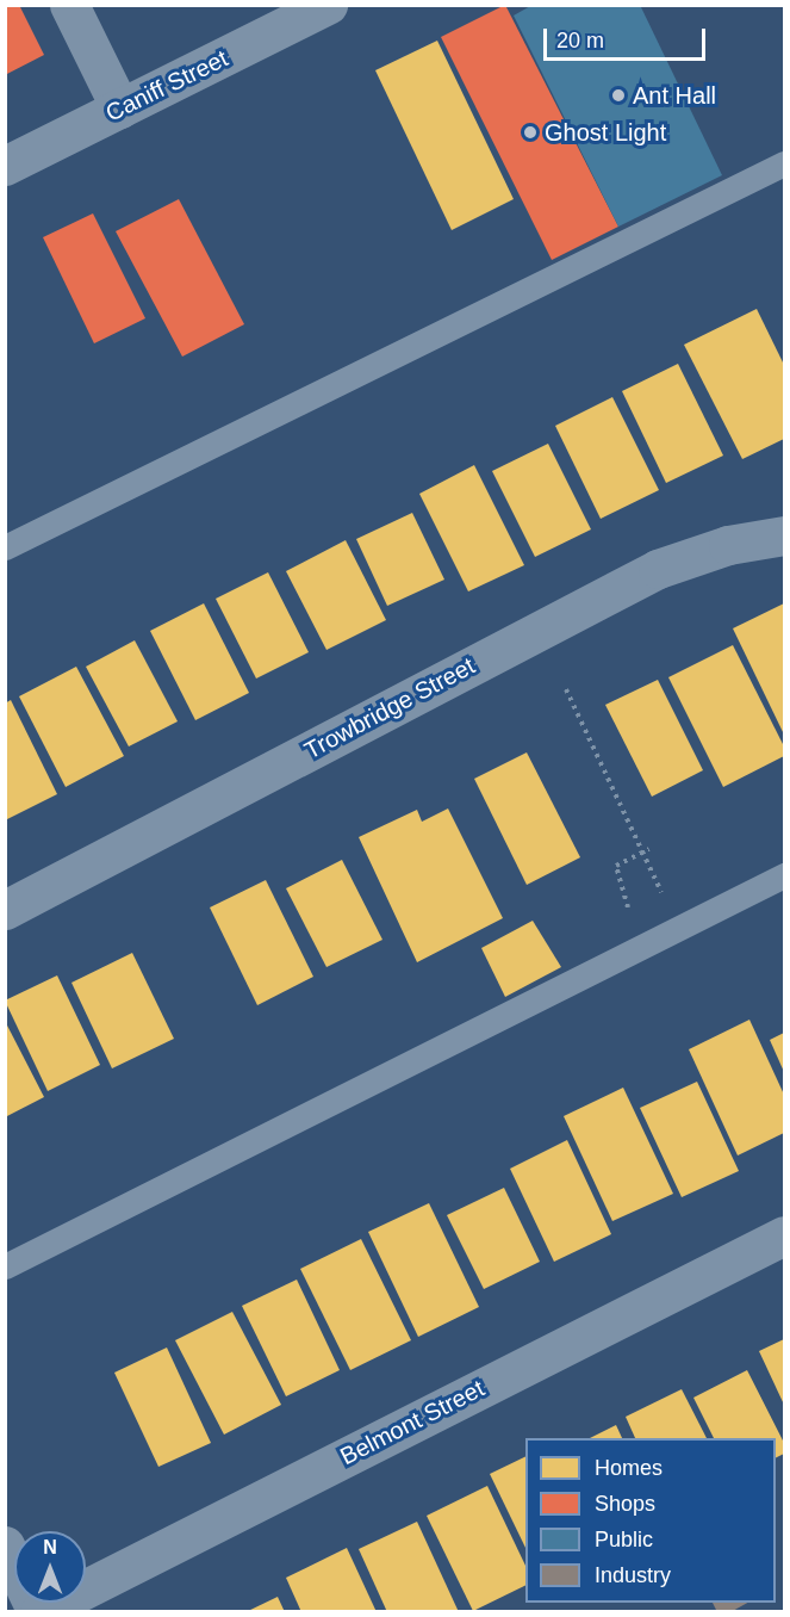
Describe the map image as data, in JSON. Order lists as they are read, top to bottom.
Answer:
{
  "streets": {
    "street": ["Caniff Street", "Trowbridge Street", "Belmont Street"]
  },
  "places": ["Ant Hall", "Ghost Light"],
  "legend": [
    "Homes",
    "Shops",
    "Public",
    "Industry"
  ],
  "scale_bar": "20 m",
  "north": "top"
}
